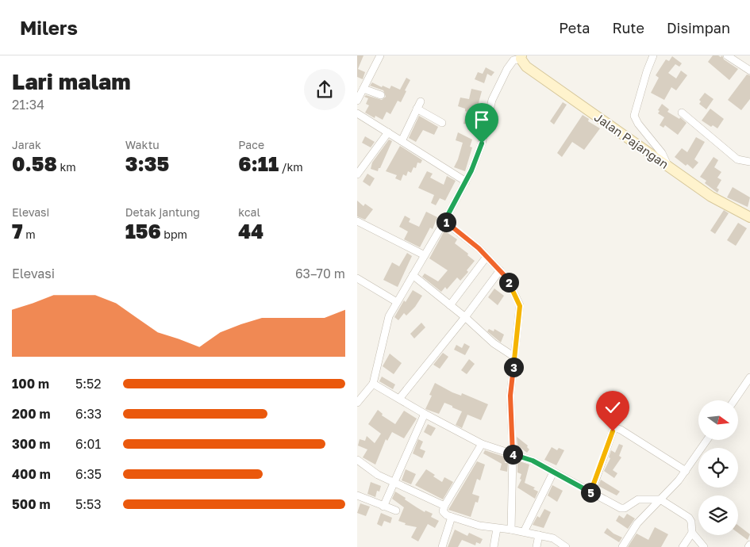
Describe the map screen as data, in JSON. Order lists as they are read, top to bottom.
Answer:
{
  "streets": {
    "main road": ["Jalan Pajangan"]
  },
  "north": "right",
  "page": {
    "header": "Milers",
    "nav": ["Peta", "Rute", "Disimpan"],
    "heading": ["Lari malam", "21:34"],
    "stats": [
      ["Jarak", "0.58 km"],
      ["Waktu", "3:35"],
      ["Pace", "6:11 /km"],
      ["Elevasi", "7 m"],
      ["Detak jantung", "156 bpm"],
      ["kcal", "44"]
    ],
    "pins": [
      "1",
      "2",
      "3",
      "4",
      "5"
    ],
    "chart": ["Elevasi", "63–70 m"],
    "list": [
      {
        "name": "100 m",
        "note": "5:52"
      },
      {
        "name": "200 m",
        "note": "6:33"
      },
      {
        "name": "300 m",
        "note": "6:01"
      },
      {
        "name": "400 m",
        "note": "6:35"
      },
      {
        "name": "500 m",
        "note": "5:53"
      }
    ]
  }
}
